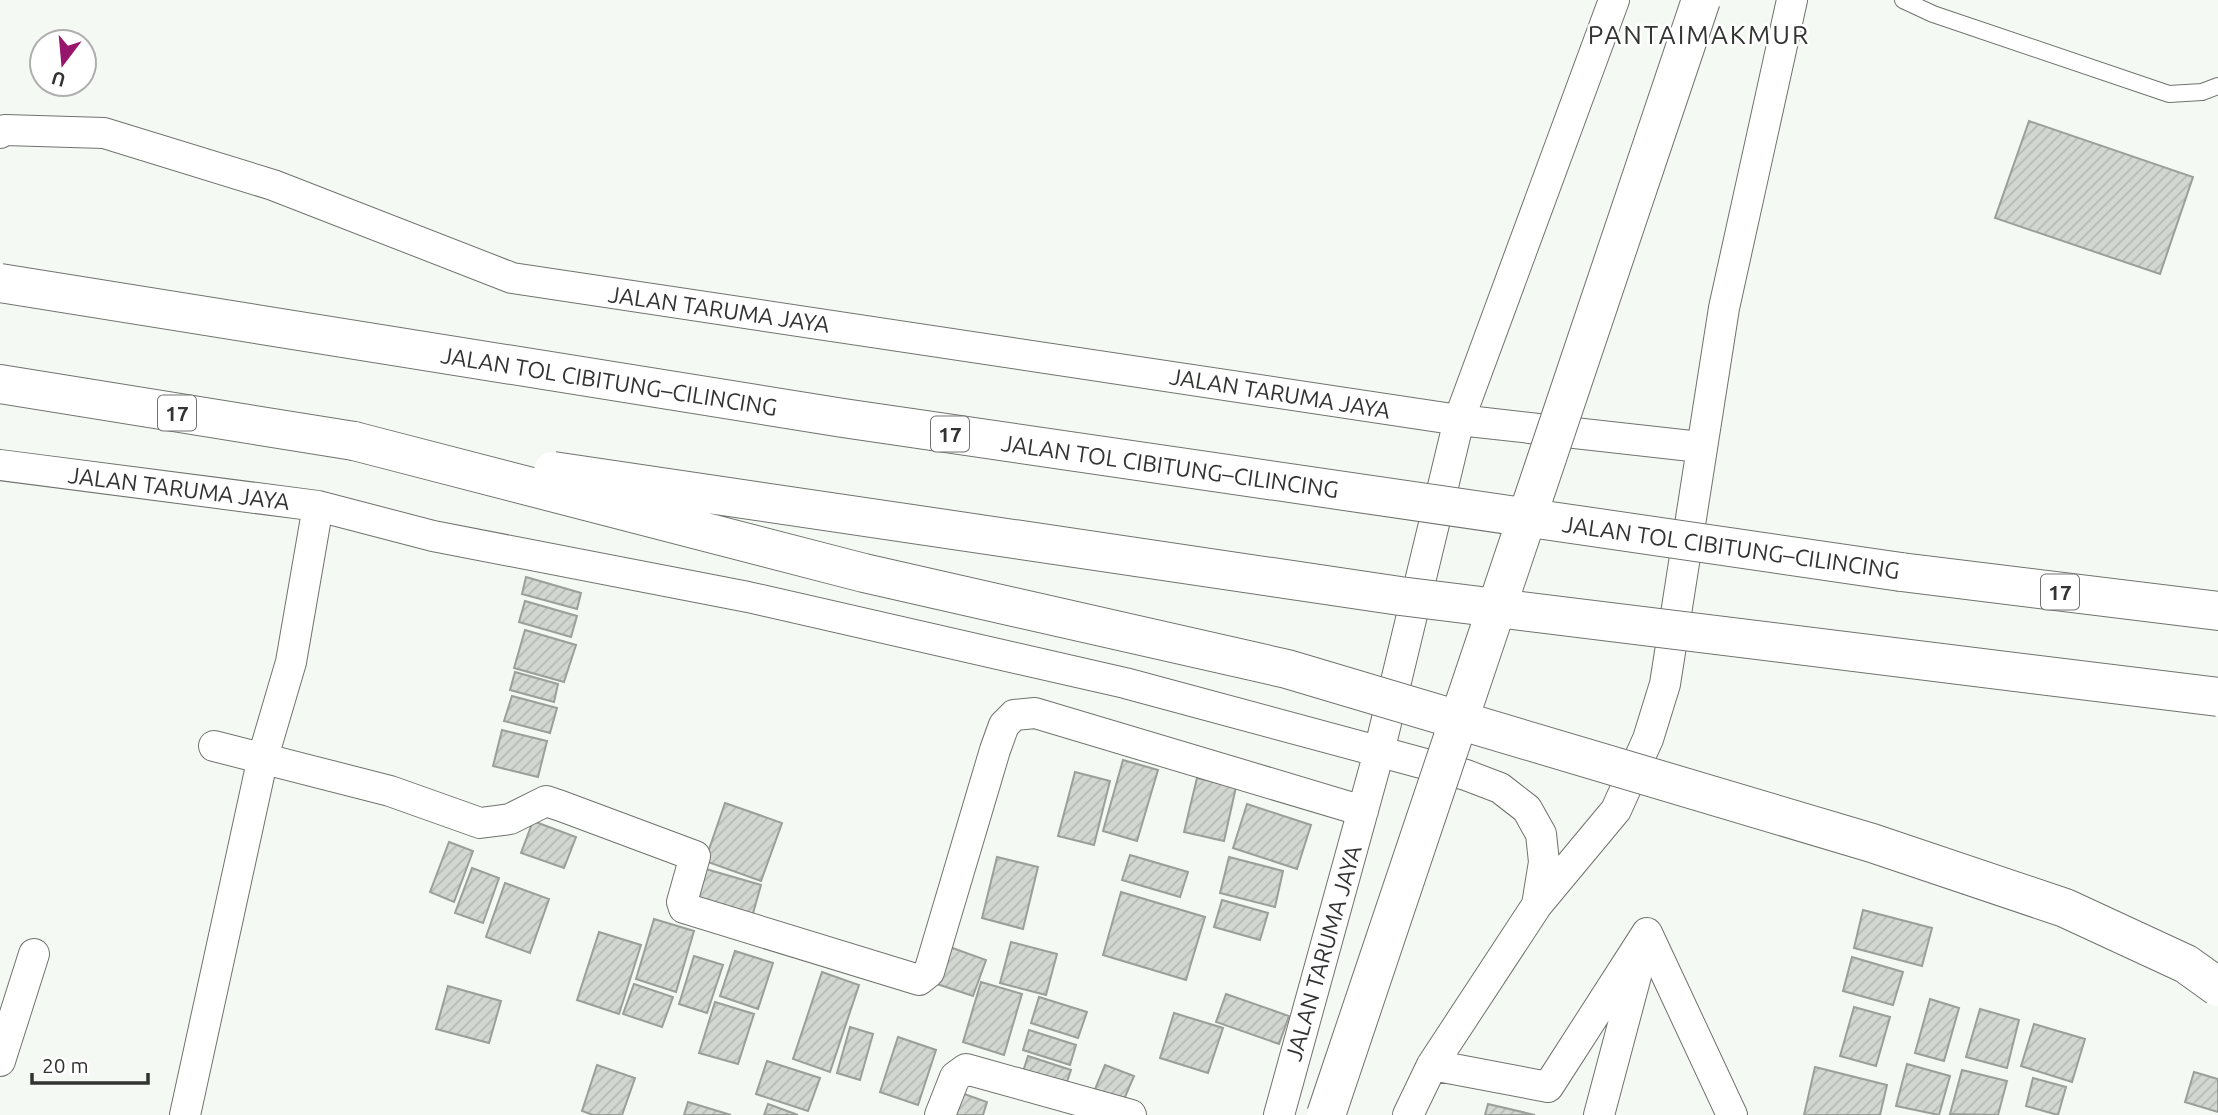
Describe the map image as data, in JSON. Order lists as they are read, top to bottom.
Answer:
{
  "streets": {
    "main road": ["JALAN TOL CIBITUNG–CILINCING", "17"],
    "street": ["JALAN TARUMA JAYA"]
  },
  "districts": ["PANTAIMAKMUR"],
  "scale_bar": "20 m",
  "north": "bottom"
}
